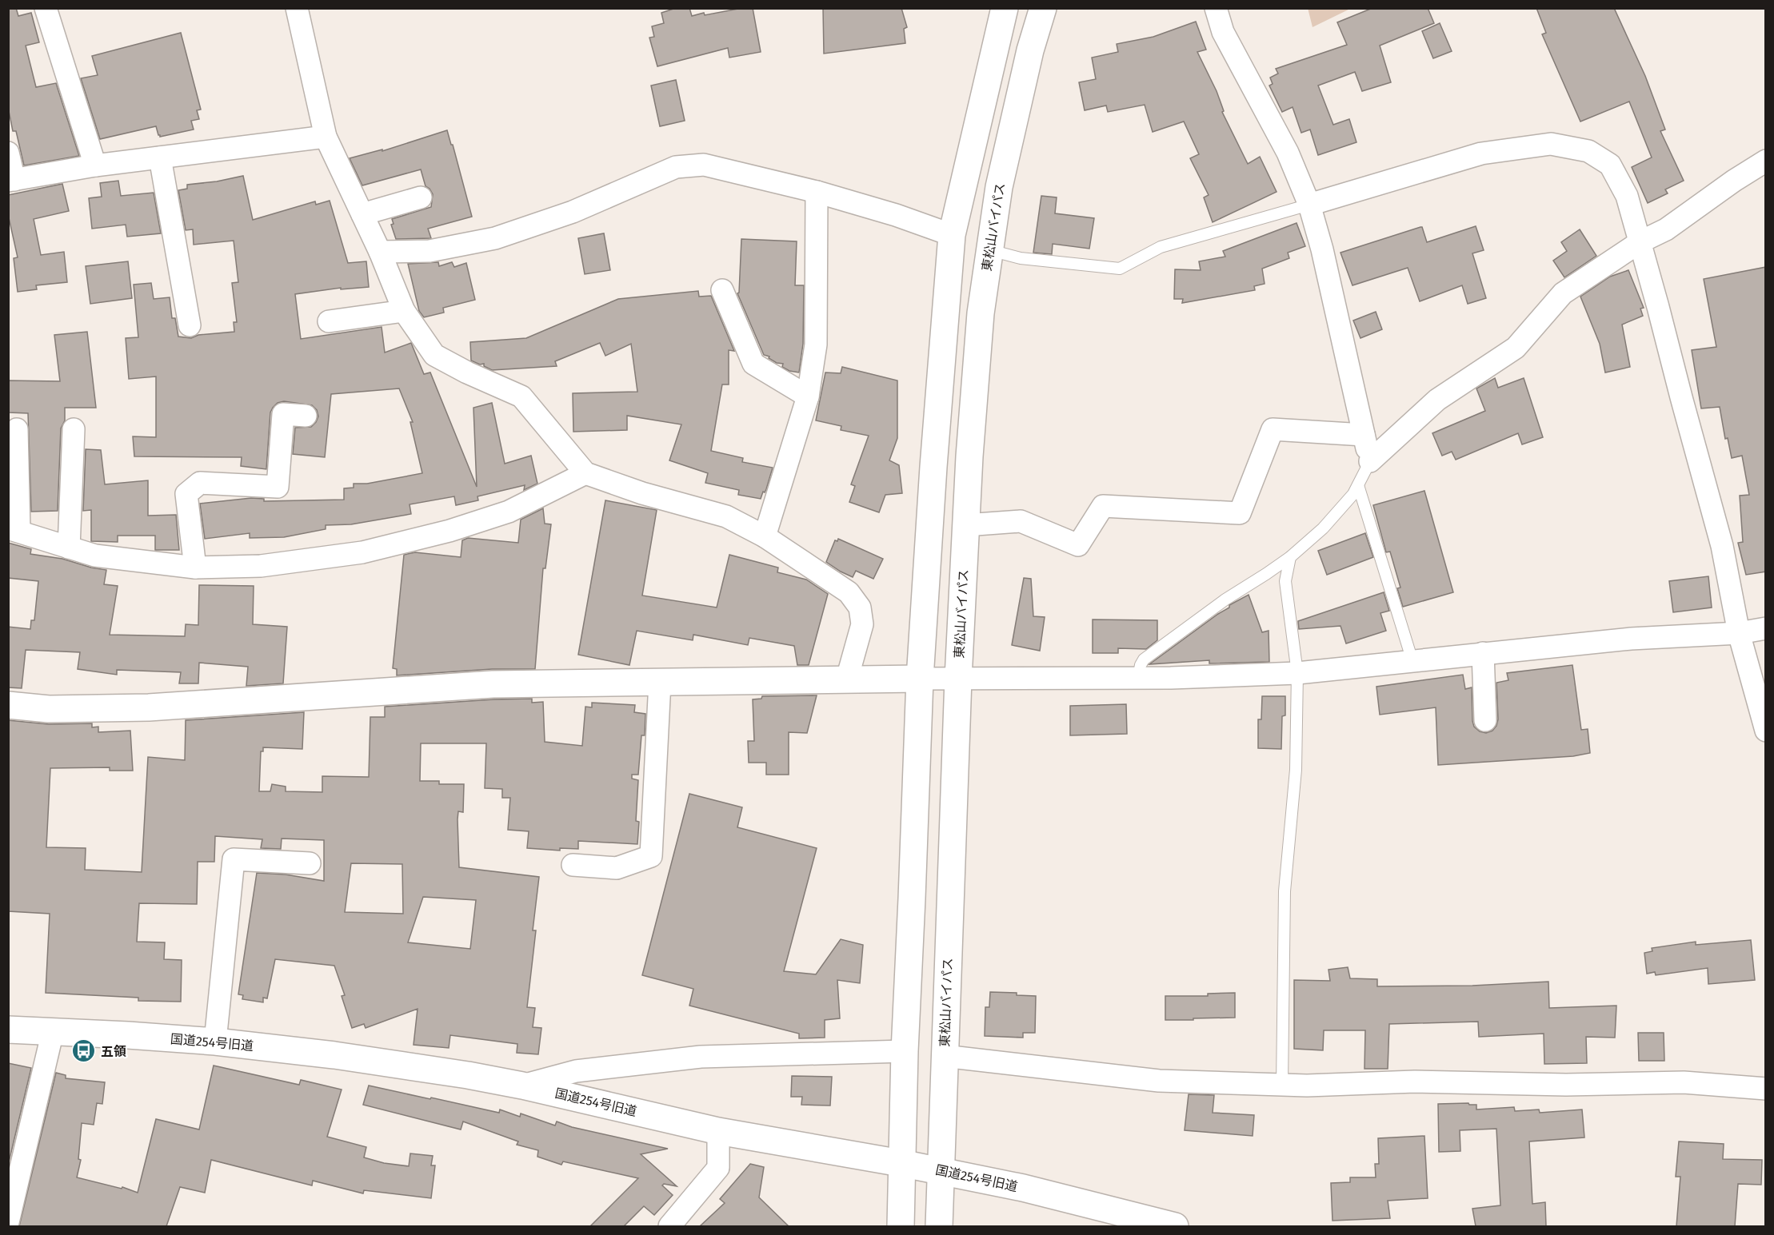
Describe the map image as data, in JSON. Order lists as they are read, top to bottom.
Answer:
{
  "streets": {
    "main road": ["東松山バイパス", "国道254号旧道"]
  },
  "crossings": [
    ["東松山バイパス", "国道254号旧道"]
  ],
  "places": {
    "bus stop": ["五領"]
  }
}
